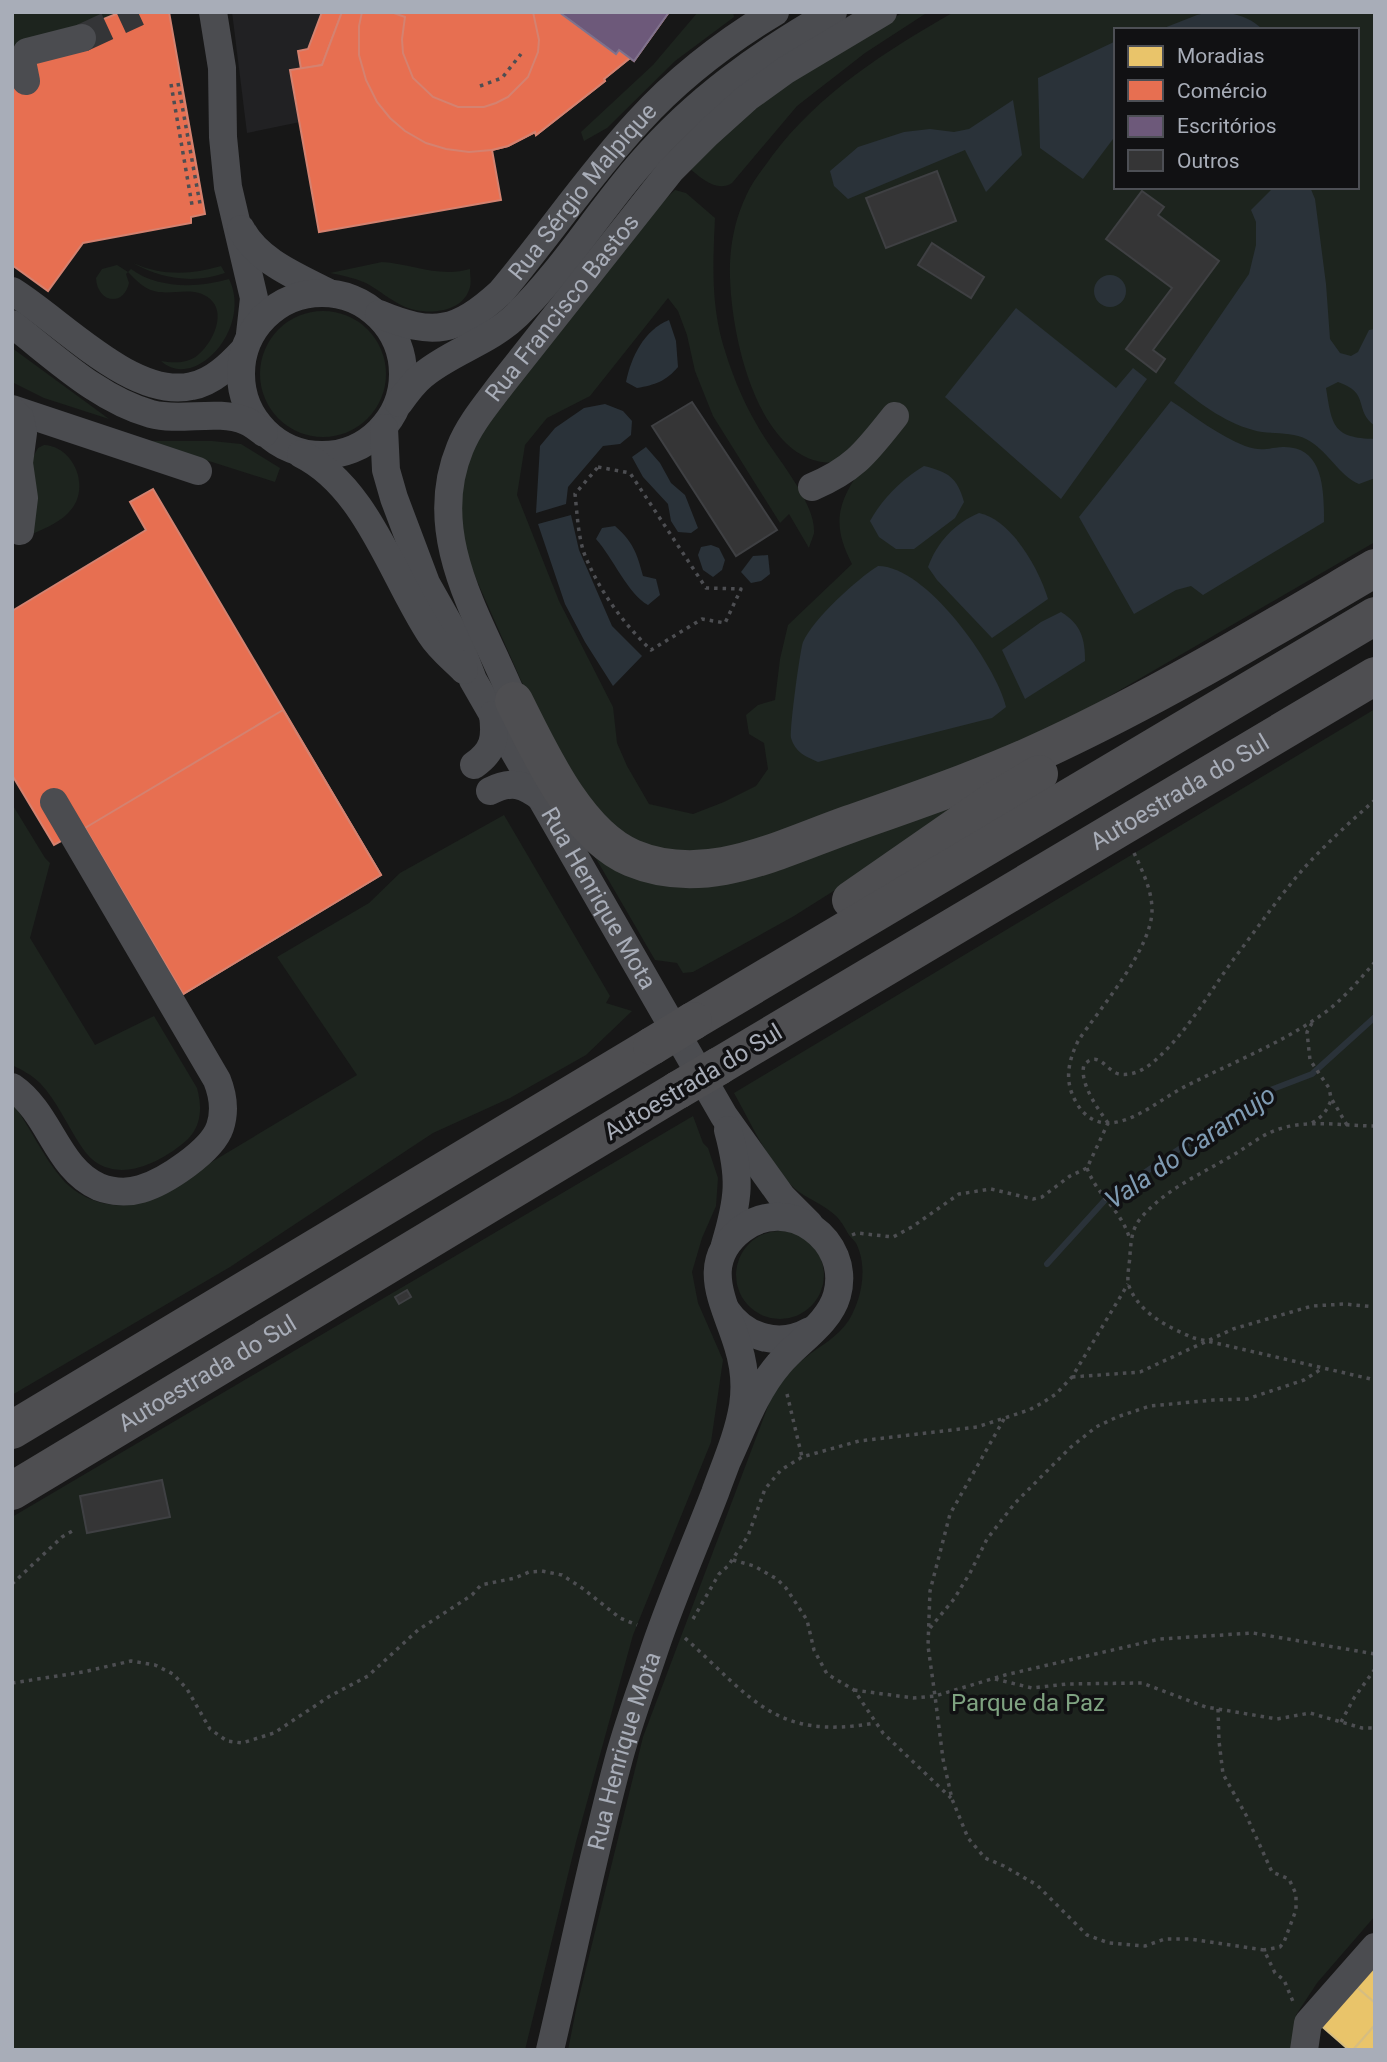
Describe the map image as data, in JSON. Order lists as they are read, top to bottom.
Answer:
{
  "streets": {
    "highway": ["Autoestrada do Sul"],
    "street": ["Rua Sérgio Malpique", "Rua Francisco Bastos", "Rua Henrique Mota"]
  },
  "crossings": [
    ["Rua Sérgio Malpique", "Rua Henrique Mota"],
    ["Rua Francisco Bastos", "Rua Henrique Mota"]
  ],
  "water": ["Vala do Caramujo"],
  "parks": ["Parque da Paz"],
  "legend": [
    "Moradias",
    "Comércio",
    "Escritórios",
    "Outros"
  ]
}
